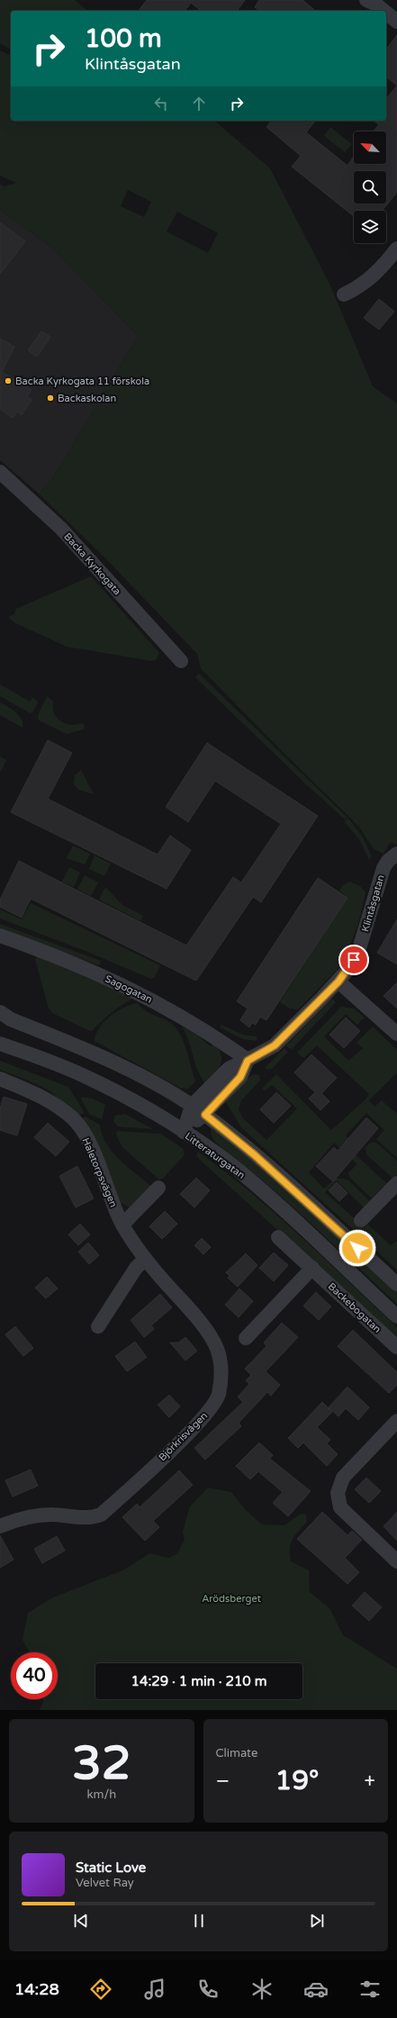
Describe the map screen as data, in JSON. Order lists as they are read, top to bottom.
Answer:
{
  "streets": {
    "street": [
      "Backa Kyrkogata",
      "Klintåsgatan",
      "Sagogatan",
      "Litteraturgatan",
      "Haletorpsvägen",
      "Backebogatan",
      "Björkrisvägen"
    ]
  },
  "crossings": [
    ["Klintåsgatan", "Sagogatan"],
    ["Haletorpsvägen", "Björkrisvägen"]
  ],
  "parks": ["Arödsberget"],
  "places": ["Backa Kyrkogata 11 förskola", "Backaskolan"],
  "north": "top left",
  "page": {
    "turn": ["100 m", "Klintåsgatan"],
    "limit": "40",
    "trip": "14:29 · 1 min · 210 m",
    "tile": [
      ["32", "km/h"],
      "Climate"
    ],
    "heat": ["−", "19°", "+"],
    "song": ["Static Love", "Velvet Ray"],
    "tabs": "14:28"
  }
}
